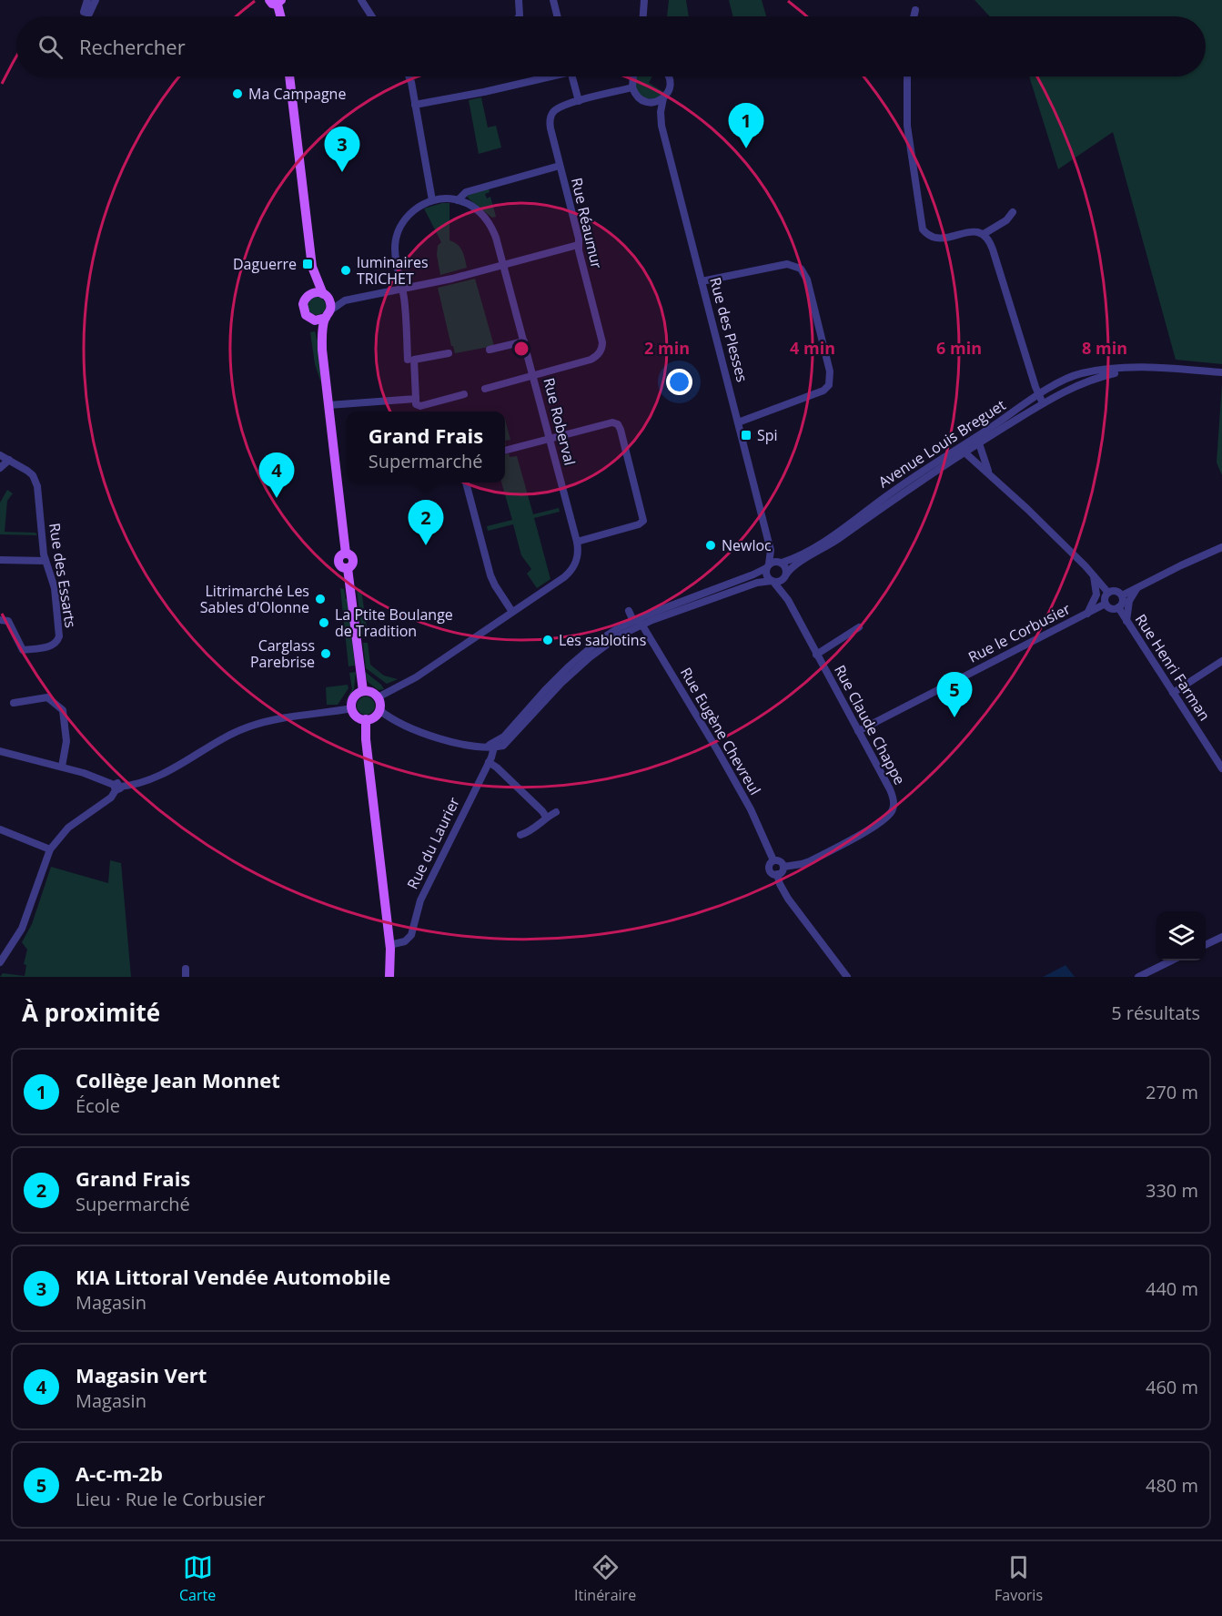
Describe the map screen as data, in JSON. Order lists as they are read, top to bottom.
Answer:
{
  "streets": {
    "street": [
      "Rue Réaumur",
      "Rue des Plesses",
      "Rue Roberval",
      "Avenue Louis Breguet",
      "Rue des Essarts",
      "Rue le Corbusier",
      "Rue Henri Farman",
      "Rue Claude Chappe",
      "Rue Eugène Chevreul",
      "Rue du Laurier"
    ]
  },
  "crossings": [
    ["Rue Réaumur", "Rue des Plesses"],
    ["Rue Réaumur", "Rue Roberval"],
    ["Rue des Plesses", "Avenue Louis Breguet"],
    ["Rue des Plesses", "Rue Claude Chappe"],
    ["Avenue Louis Breguet", "Rue Claude Chappe"],
    ["Rue le Corbusier", "Rue Henri Farman"],
    ["Rue le Corbusier", "Rue Claude Chappe"],
    ["Rue Claude Chappe", "Rue Eugène Chevreul"]
  ],
  "places": {
    "other": [
      "Ma Campagne",
      "luminaires TRICHET",
      "Newloc",
      "Litrimarché Les Sables d'Olonne",
      "La Ptite Boulange de Tradition",
      "Les sablotins",
      "Carglass Parebrise"
    ],
    "transit": ["Daguerre", "Spi"]
  },
  "page": {
    "search": "Rechercher",
    "pins": [
      "1",
      "3",
      "4",
      "2",
      "5"
    ],
    "popup": ["Grand Frais", "Supermarché"],
    "heading": ["À proximité", "5 résultats"],
    "list": [
      {
        "mark": "1",
        "name": "Collège Jean Monnet",
        "note": "École",
        "value": "270 m"
      },
      {
        "mark": "2",
        "name": "Grand Frais",
        "note": "Supermarché",
        "value": "330 m"
      },
      {
        "mark": "3",
        "name": "KIA Littoral Vendée Automobile",
        "note": "Magasin",
        "value": "440 m"
      },
      {
        "mark": "4",
        "name": "Magasin Vert",
        "note": "Magasin",
        "value": "460 m"
      },
      {
        "mark": "5",
        "name": "A-c-m-2b",
        "note": "Lieu · Rue le Corbusier",
        "value": "480 m"
      }
    ],
    "nav": ["Carte", "Itinéraire", "Favoris"]
  },
  "rings": [
    "2 min",
    "4 min",
    "6 min",
    "8 min"
  ]
}
